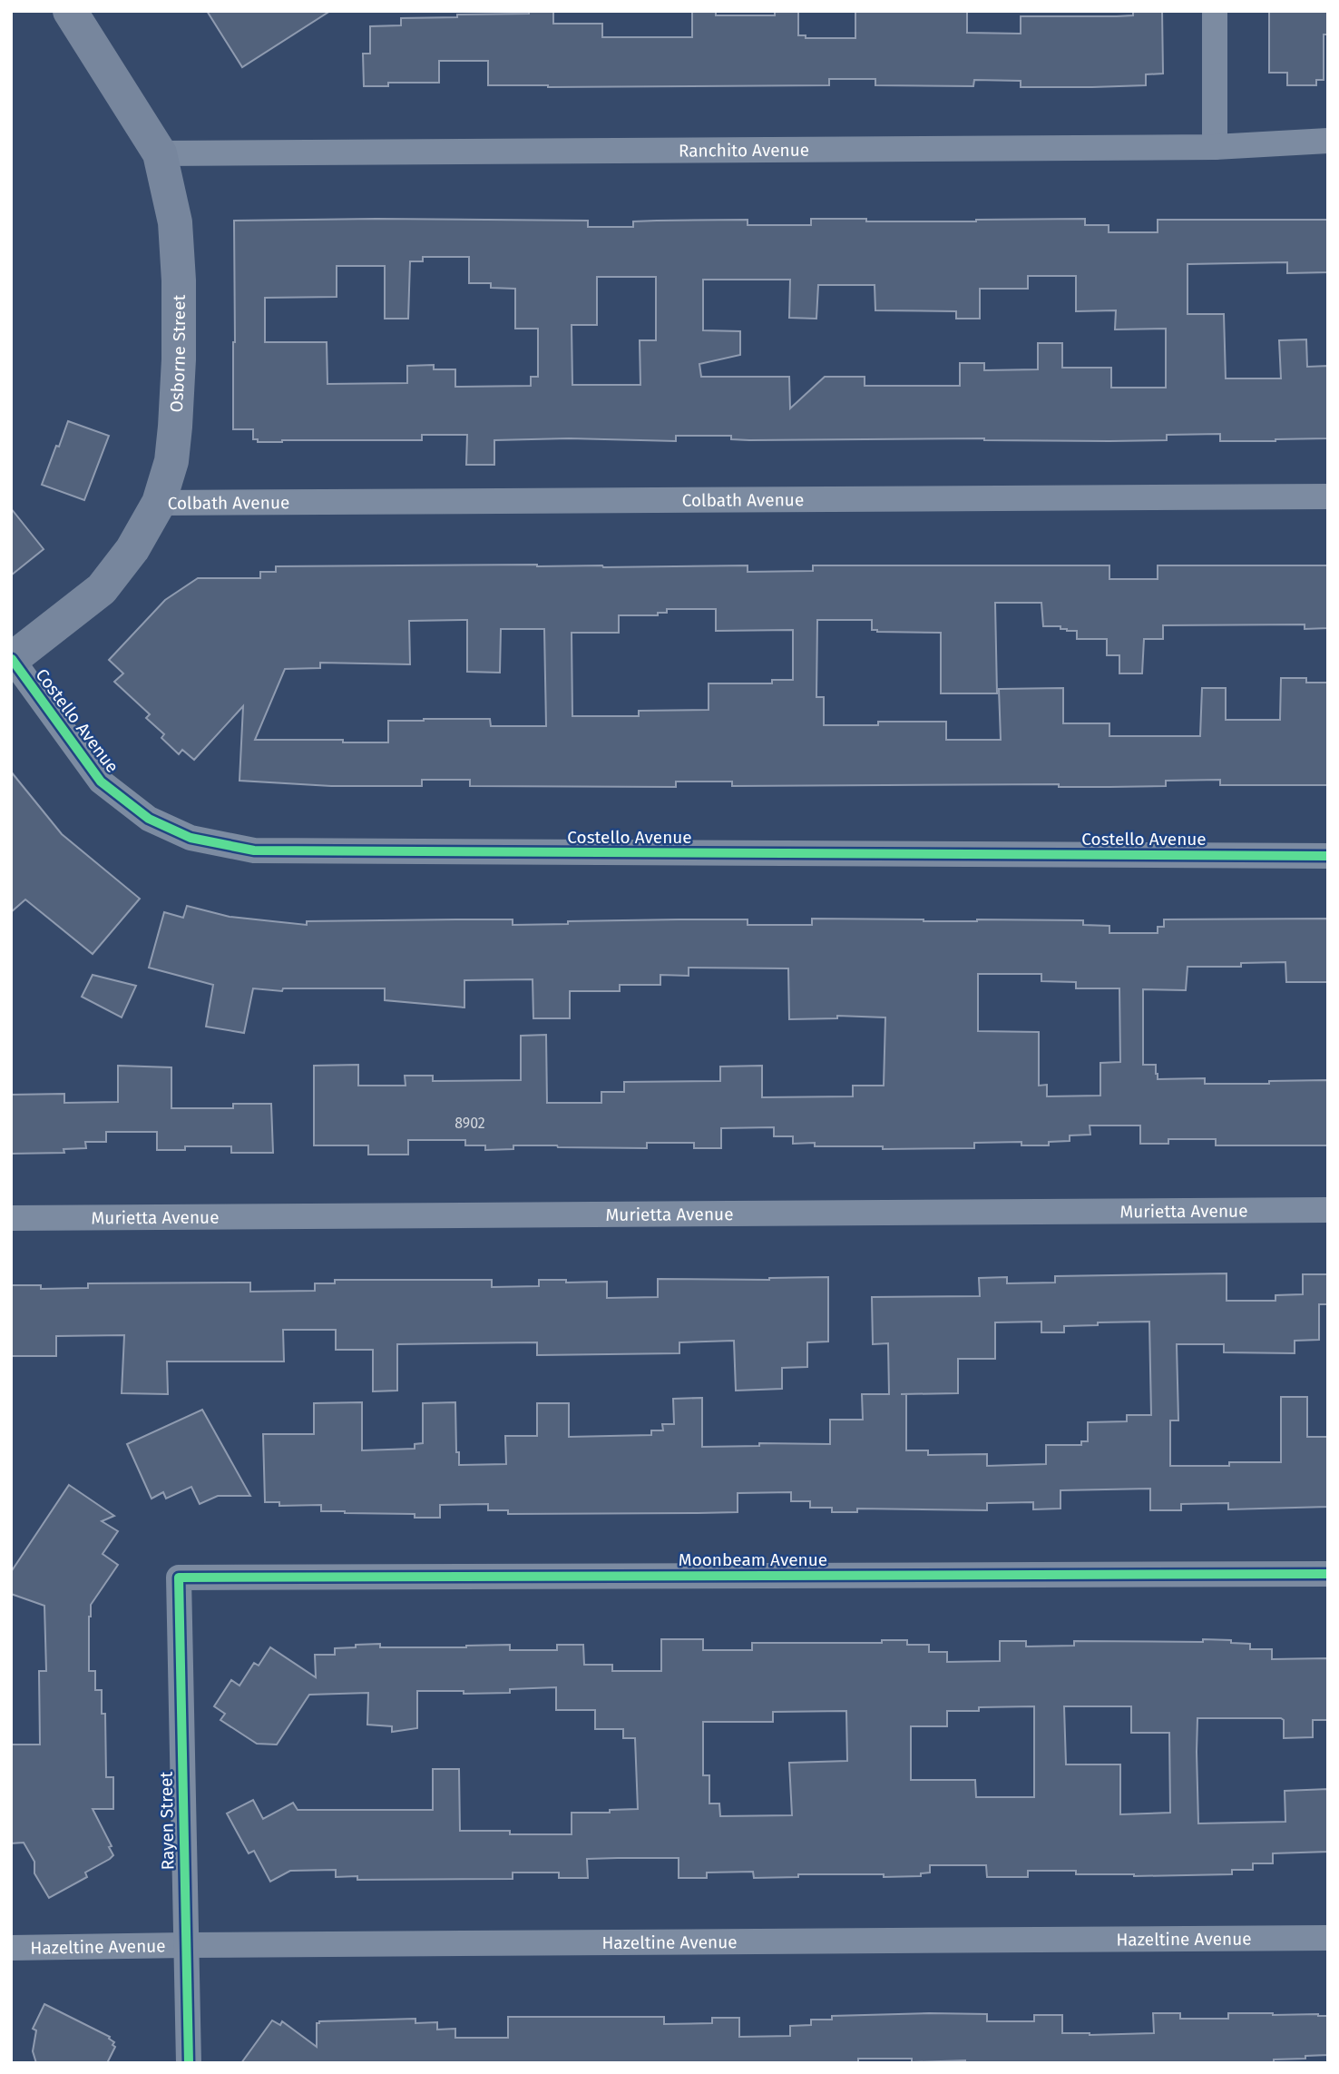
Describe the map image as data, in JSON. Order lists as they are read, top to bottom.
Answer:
{
  "streets": {
    "street": [
      "Ranchito Avenue",
      "Osborne Street",
      "Colbath Avenue",
      "Costello Avenue",
      "Murietta Avenue",
      "Moonbeam Avenue",
      "Rayen Street",
      "Hazeltine Avenue"
    ]
  },
  "crossings": [
    ["Ranchito Avenue", "Osborne Street"],
    ["Osborne Street", "Colbath Avenue"],
    ["Osborne Street", "Costello Avenue"],
    ["Moonbeam Avenue", "Rayen Street"],
    ["Rayen Street", "Hazeltine Avenue"]
  ],
  "house_numbers": ["8902"]
}
